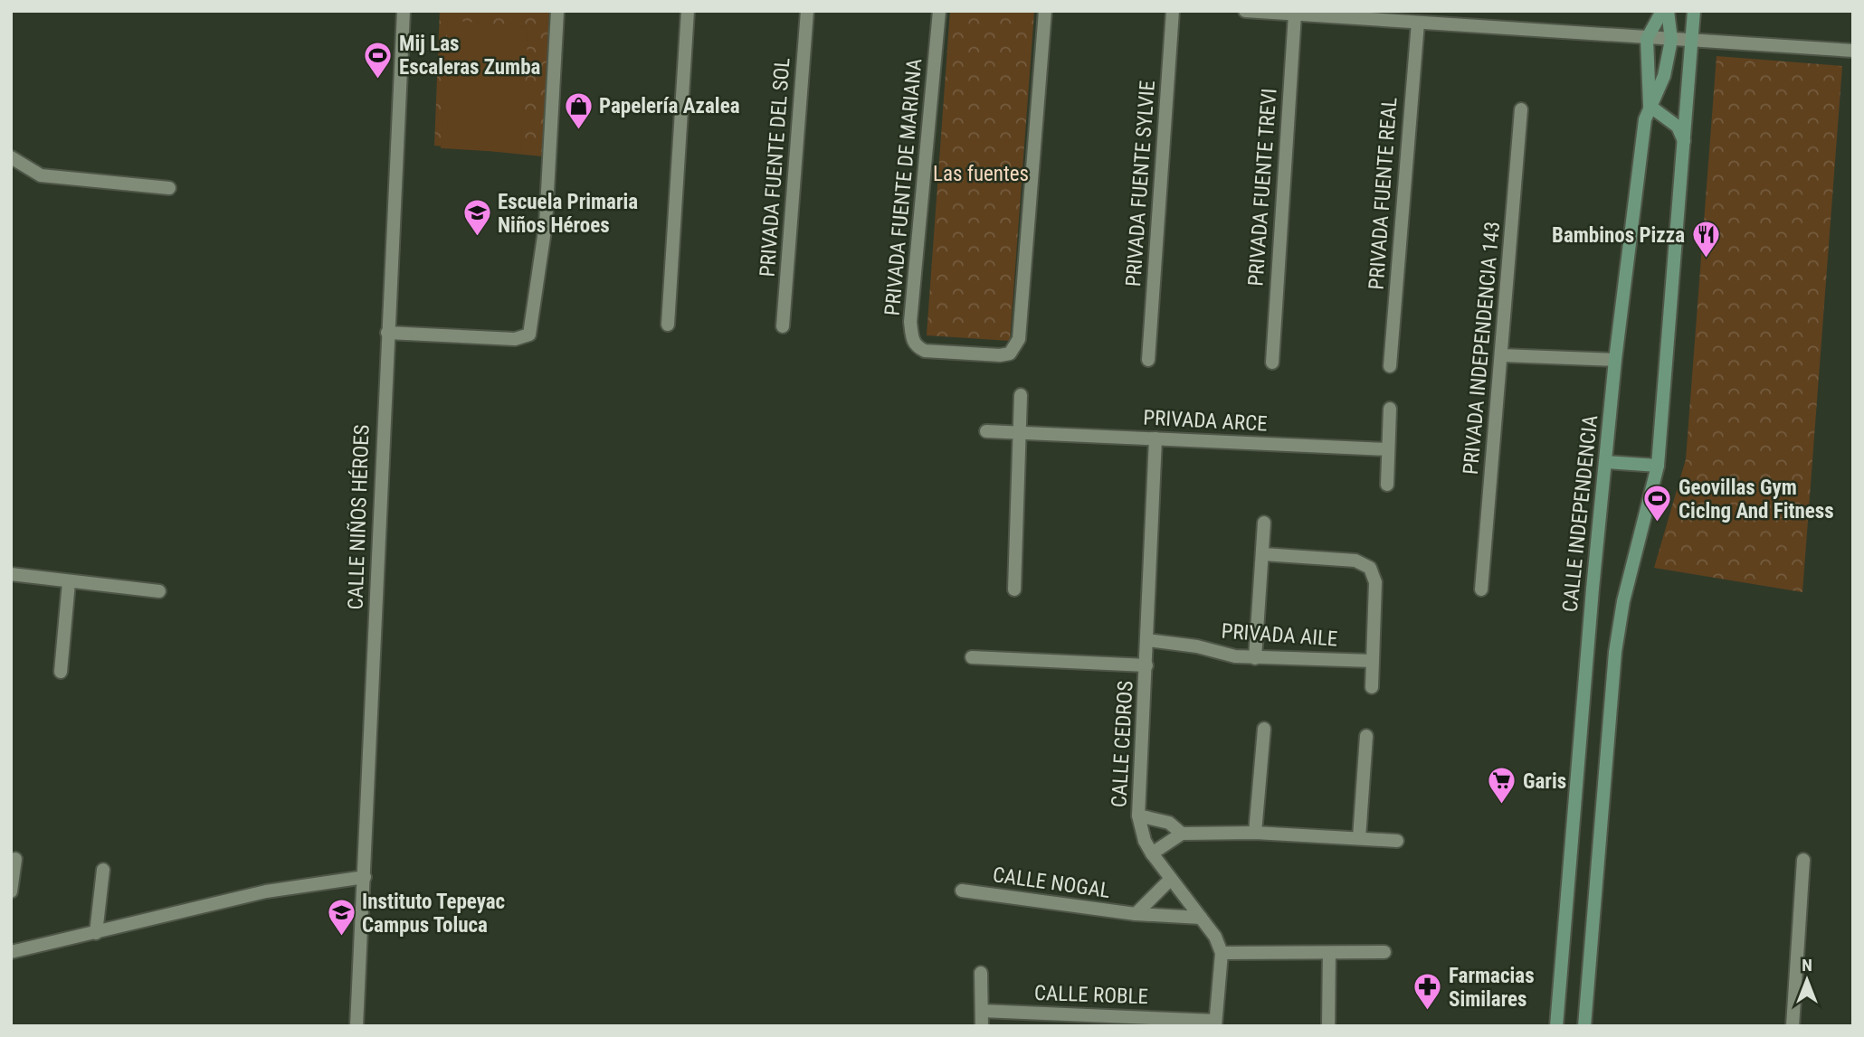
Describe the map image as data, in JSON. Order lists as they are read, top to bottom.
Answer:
{
  "streets": {
    "main road": ["CALLE INDEPENDENCIA"],
    "street": [
      "PRIVADA FUENTE DEL SOL",
      "PRIVADA FUENTE SYLVIE",
      "PRIVADA FUENTE DE MARIANA",
      "PRIVADA FUENTE TREVI",
      "PRIVADA FUENTE REAL",
      "PRIVADA INDEPENDENCIA 143",
      "PRIVADA ARCE",
      "CALLE NIÑOS HÉROES",
      "PRIVADA AILE",
      "CALLE CEDROS",
      "CALLE NOGAL",
      "CALLE ROBLE"
    ]
  },
  "crossings": [
    ["PRIVADA ARCE", "CALLE CEDROS"],
    ["PRIVADA AILE", "CALLE CEDROS"],
    ["CALLE CEDROS", "CALLE NOGAL"]
  ],
  "parks": ["Las fuentes"],
  "places": {
    "sports": ["Mij Las Escaleras Zumba", "Geovillas Gym Ciclng And Fitness"],
    "shop": ["Papelería Azalea"],
    "school or university": ["Escuela Primaria Niños Héroes", "Instituto Tepeyac Campus Toluca"],
    "restaurant": ["Bambinos Pizza"],
    "supermarket": ["Garis"],
    "pharmacy": ["Farmacias Similares"]
  },
  "north": "top"
}
